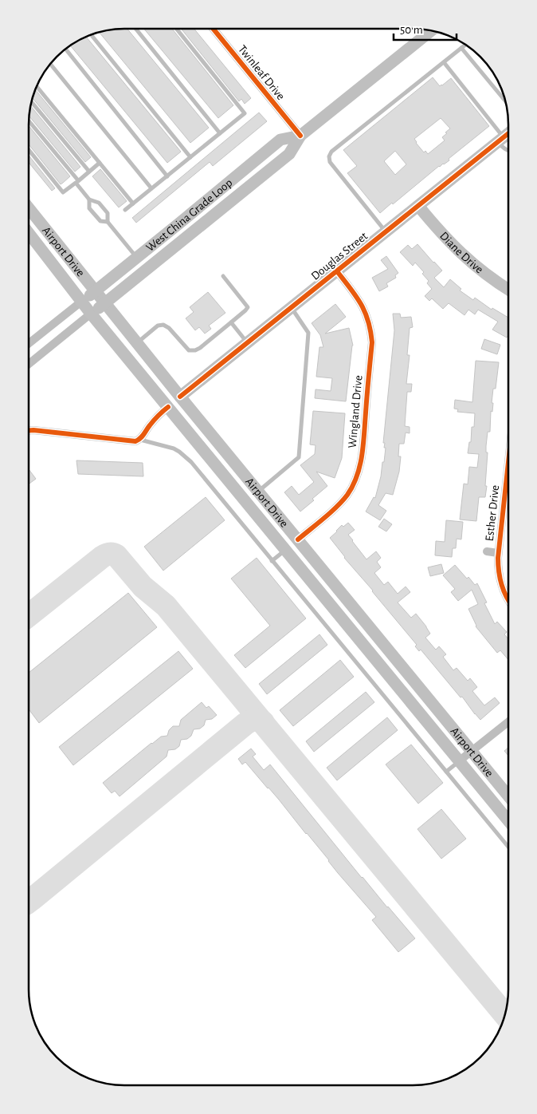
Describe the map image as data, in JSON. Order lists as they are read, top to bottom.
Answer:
{
  "streets": {
    "main road": [
      "West China Grade Loop",
      "Airport Drive",
      "Diane Drive",
      "Douglas Street"
    ],
    "street": ["Twinleaf Drive", "Wingland Drive", "Esther Drive"]
  },
  "crossings": [
    ["Twinleaf Drive", "West China Grade Loop"],
    ["West China Grade Loop", "Airport Drive"],
    ["Airport Drive", "Douglas Street"],
    ["Airport Drive", "Wingland Drive"],
    ["Diane Drive", "Douglas Street"],
    ["Douglas Street", "Wingland Drive"]
  ],
  "scale_bar": "50 m"
}
